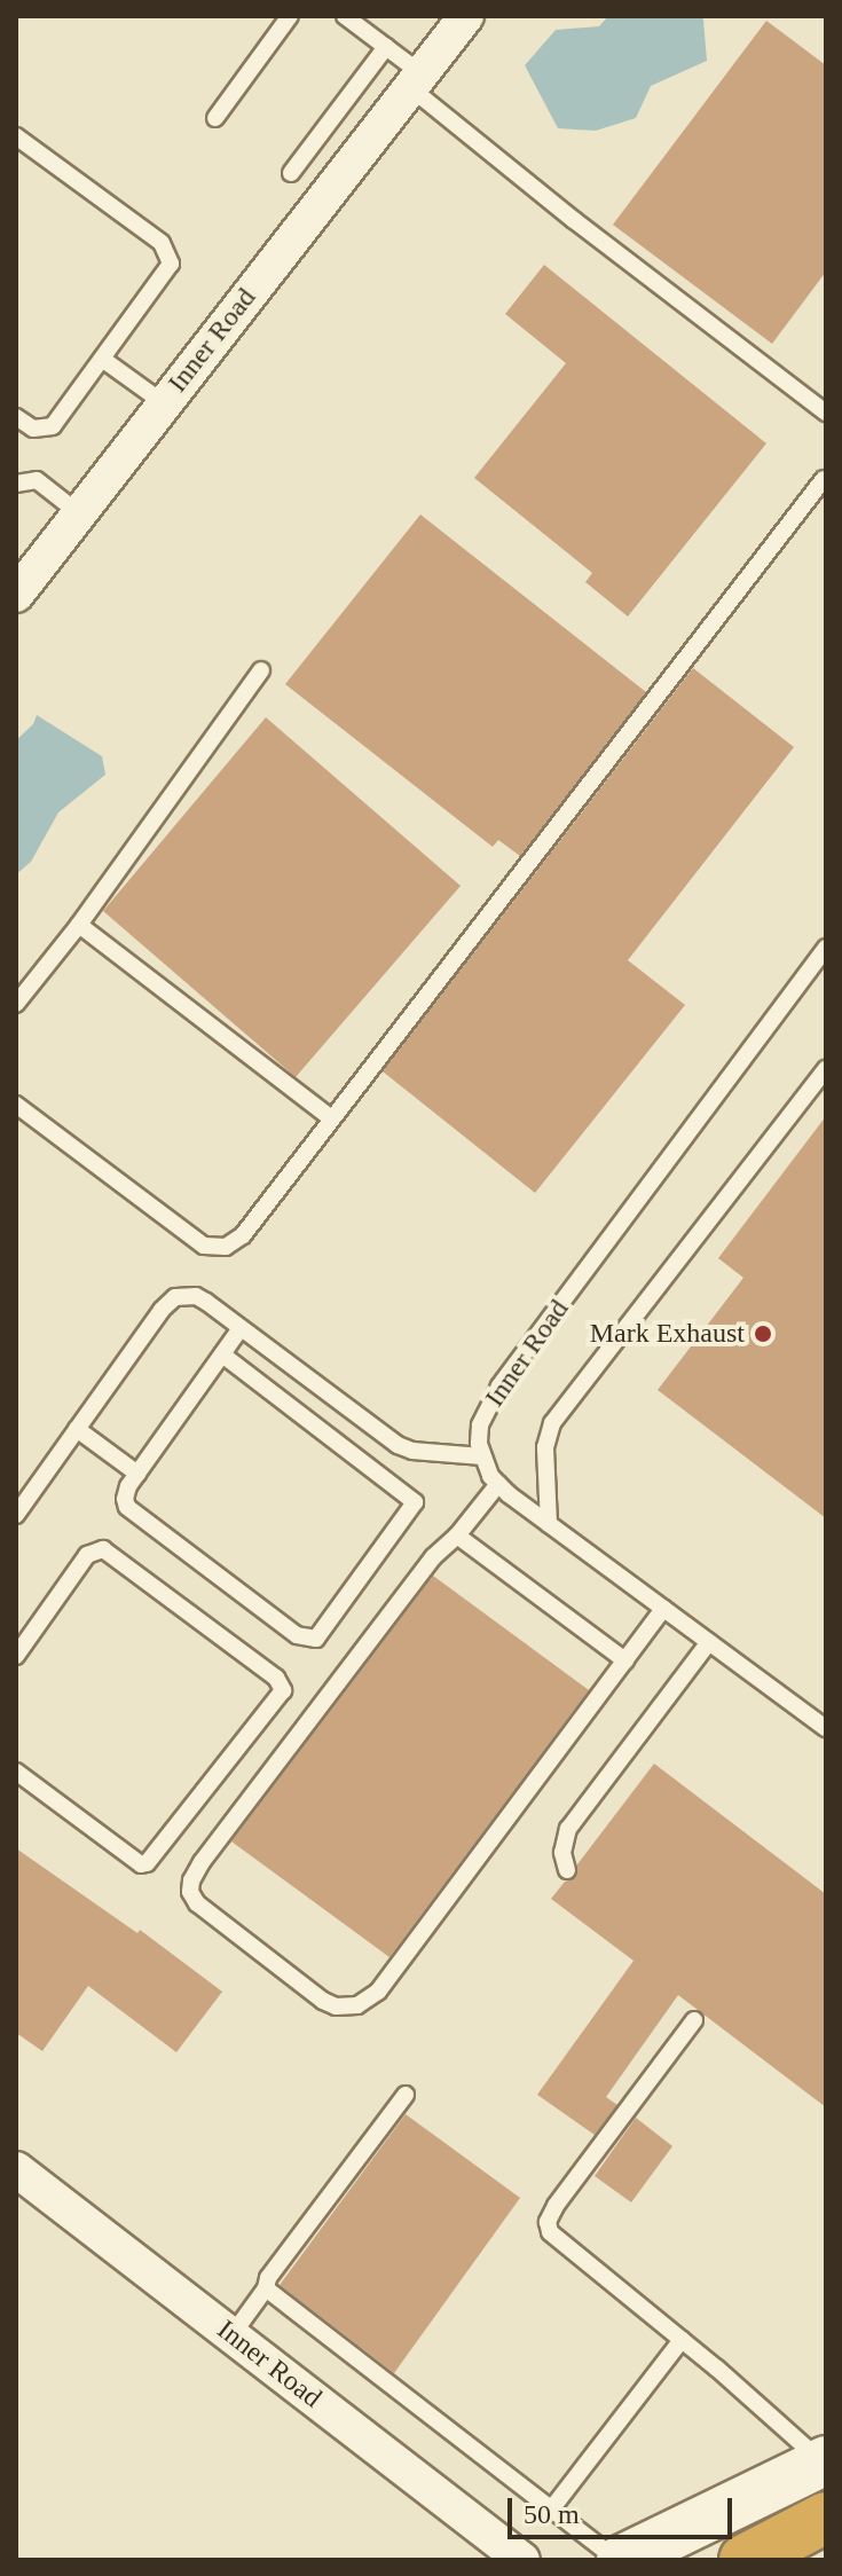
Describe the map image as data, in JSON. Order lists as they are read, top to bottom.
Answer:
{
  "streets": {
    "street": ["Inner Road"]
  },
  "places": ["Mark Exhaust"],
  "scale_bar": "50 m"
}
